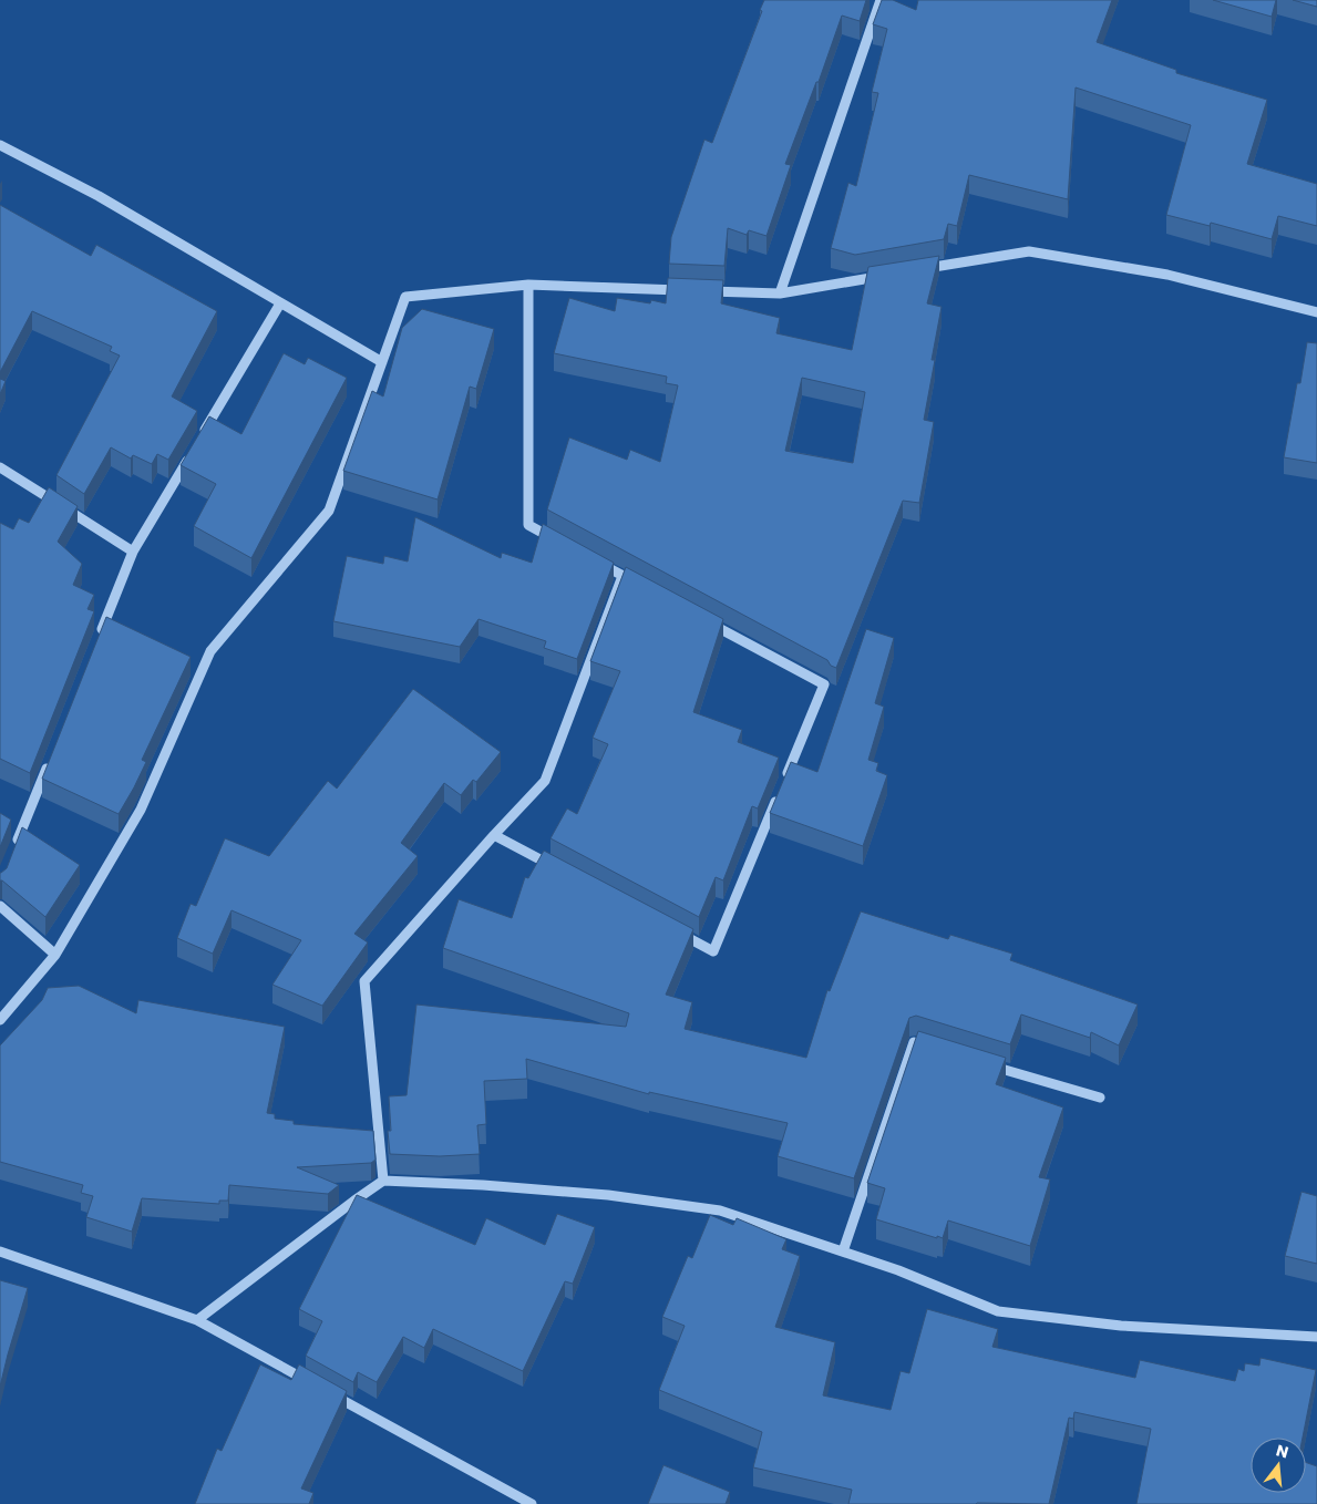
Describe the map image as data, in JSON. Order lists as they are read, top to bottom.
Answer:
{
  "north": "top"
}
